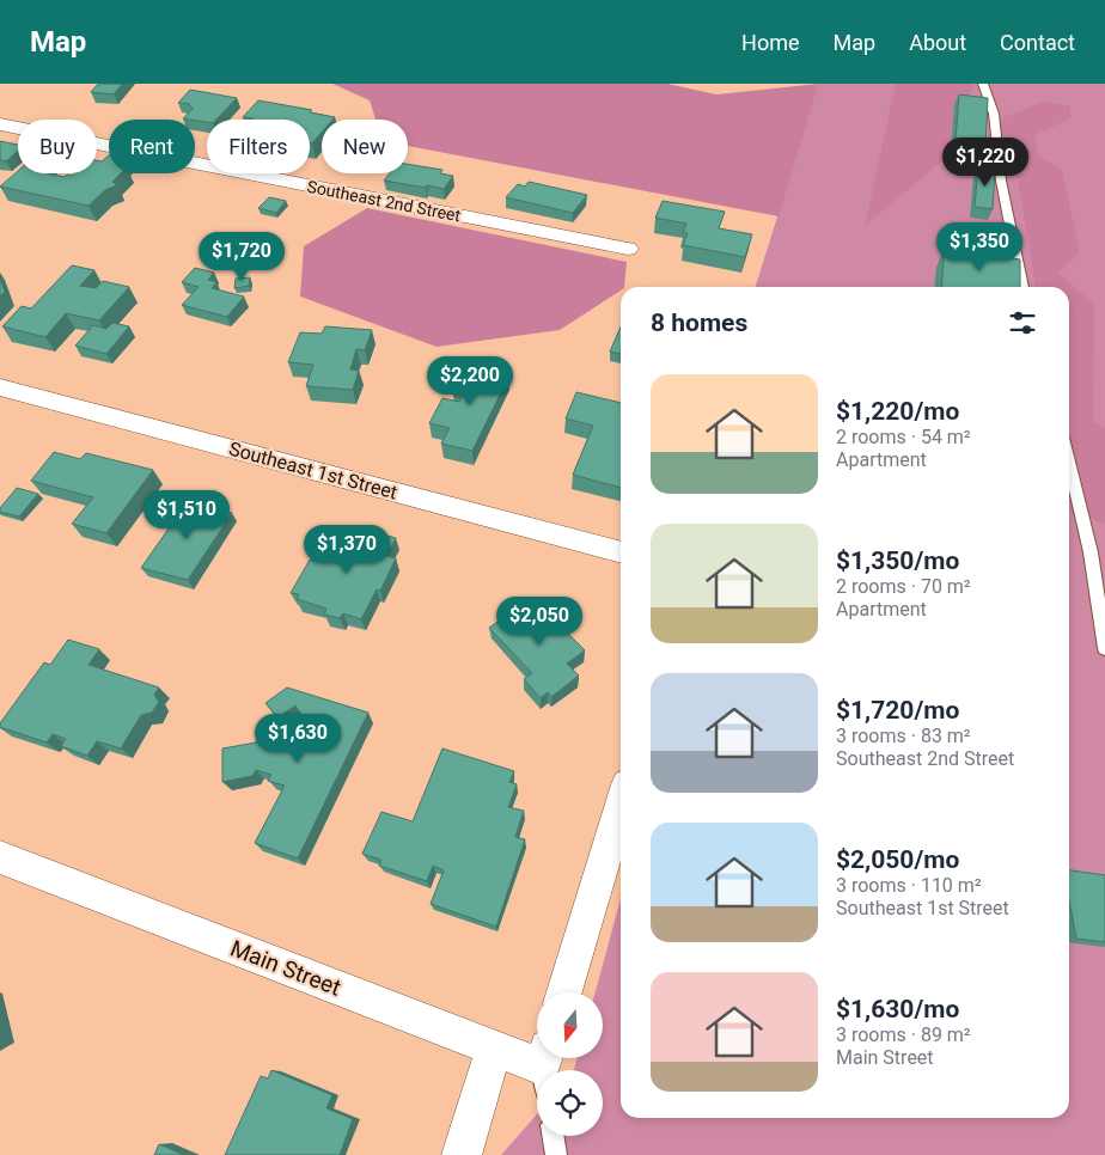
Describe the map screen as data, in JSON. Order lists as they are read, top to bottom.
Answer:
{
  "streets": {
    "street": ["Southeast 2nd Street", "Southeast 1st Street", "Main Street"]
  },
  "north": "bottom",
  "page": {
    "header": "Map",
    "nav": [
      "Home",
      "Map",
      "About",
      "Contact"
    ],
    "chip": [
      "Buy",
      "Rent",
      "Filters",
      "New"
    ],
    "price": [
      "$1,220",
      "$1,350",
      "$1,720",
      "$2,200",
      "$1,510",
      "$1,370",
      "$2,050",
      "$1,630"
    ],
    "heading": "8 homes",
    "list": [
      {
        "name": "$1,220/mo",
        "note": "2 rooms · 54 m² · Apartment"
      },
      {
        "name": "$1,350/mo",
        "note": "2 rooms · 70 m² · Apartment"
      },
      {
        "name": "$1,720/mo",
        "note": "3 rooms · 83 m² · Southeast 2nd Street"
      },
      {
        "name": "$2,050/mo",
        "note": "3 rooms · 110 m² · Southeast 1st Street"
      },
      {
        "name": "$1,630/mo",
        "note": "3 rooms · 89 m² · Main Street"
      }
    ]
  }
}
